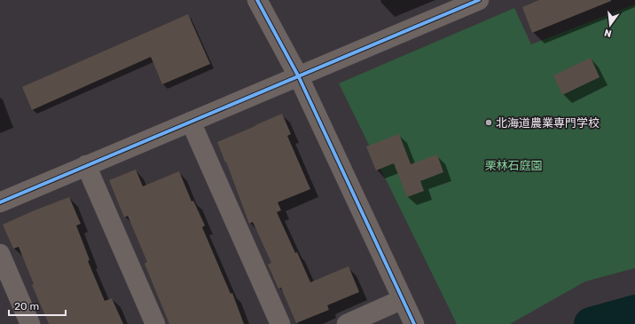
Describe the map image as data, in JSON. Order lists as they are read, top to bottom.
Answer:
{
  "parks": ["栗林石庭園"],
  "places": ["北海道農業専門学校"],
  "scale_bar": "20 m",
  "north": "bottom"
}
